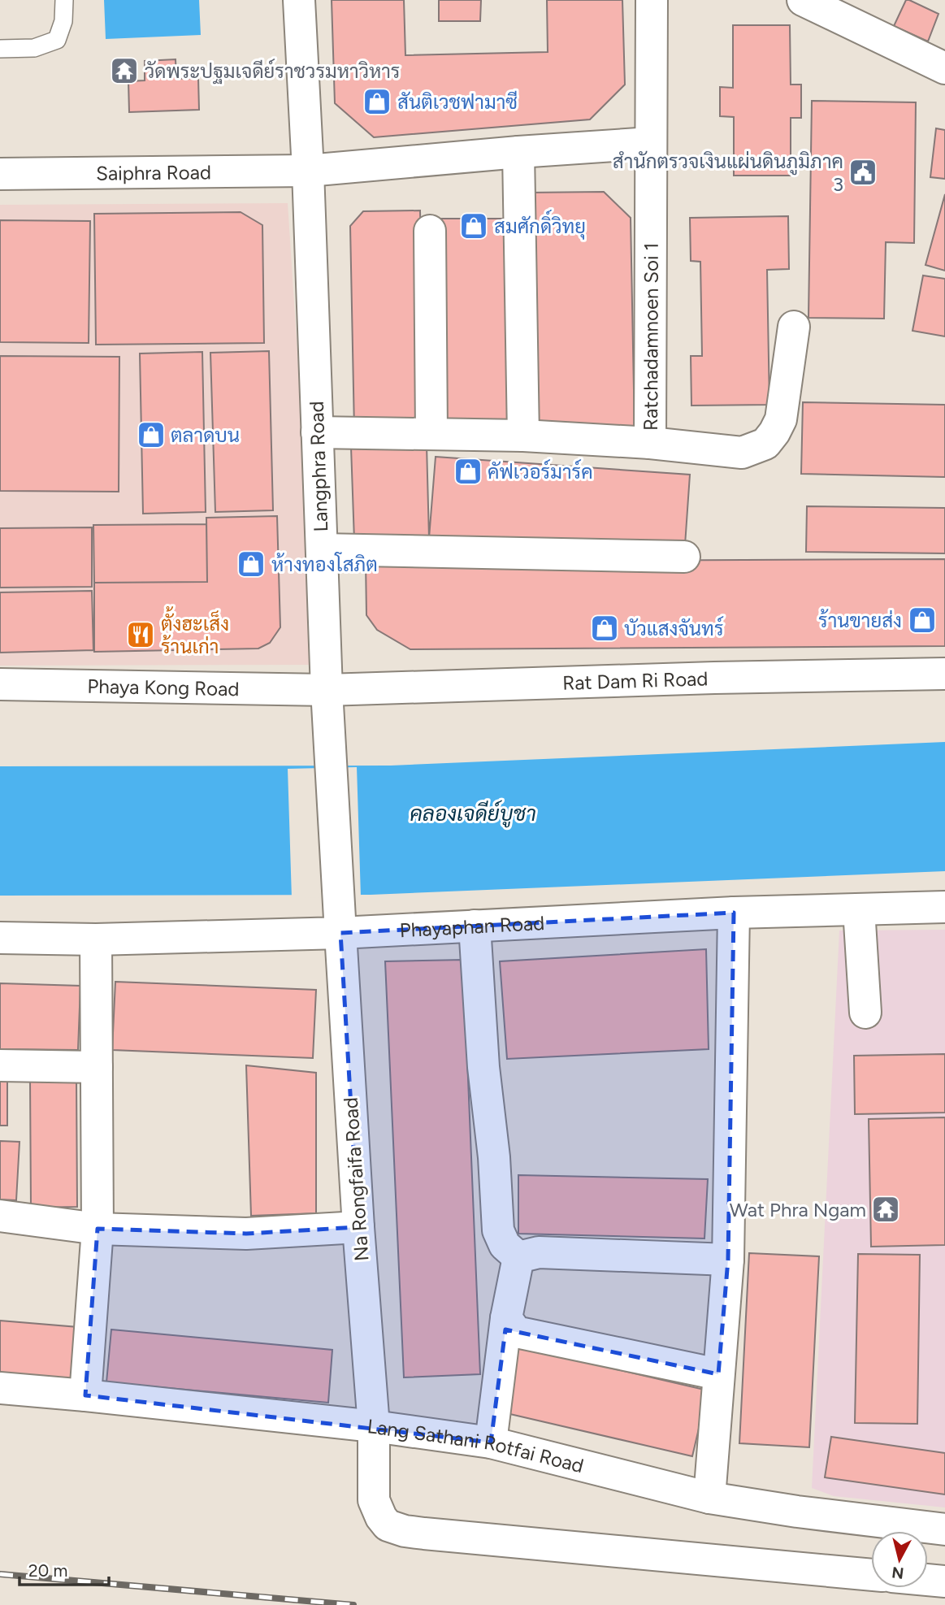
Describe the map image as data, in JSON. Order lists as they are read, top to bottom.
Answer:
{
  "streets": {
    "street": [
      "Saiphra Road",
      "Ratchadamnoen Soi 1",
      "Langphra Road",
      "Rat Dam Ri Road",
      "Phaya Kong Road",
      "Phayaphan Road",
      "Na Rongfaifa Road",
      "Lang Sathani Rotfai Road"
    ]
  },
  "crossings": [
    ["Saiphra Road", "Ratchadamnoen Soi 1"],
    ["Saiphra Road", "Langphra Road"],
    ["Ratchadamnoen Soi 1", "Langphra Road"],
    ["Langphra Road", "Rat Dam Ri Road"],
    ["Langphra Road", "Phaya Kong Road"],
    ["Langphra Road", "Phayaphan Road"],
    ["Langphra Road", "Na Rongfaifa Road"],
    ["Rat Dam Ri Road", "Phaya Kong Road"],
    ["Phayaphan Road", "Na Rongfaifa Road"],
    ["Na Rongfaifa Road", "Lang Sathani Rotfai Road"]
  ],
  "water": ["คลองเจดีย์บูชา"],
  "places": {
    "temple": ["วัดพระปฐมเจดีย์ราชวรมหาวิหาร", "Wat Phra Ngam"],
    "shop": [
      "สันติเวชฟามาซี",
      "สมศักดิ์วิทยุ",
      "ตลาดบน",
      "คัฟเวอร์มาร์ค",
      "ห้างทองโสภิต",
      "ร้านขายส่ง",
      "บัวแสงจันทร์"
    ],
    "public building": ["สำนักตรวจเงินแผ่นดินภูมิภาค 3"],
    "restaurant": ["ตั้งฮะเส็ง ร้านเก่า"]
  },
  "scale_bar": "20 m",
  "north": "bottom"
}
